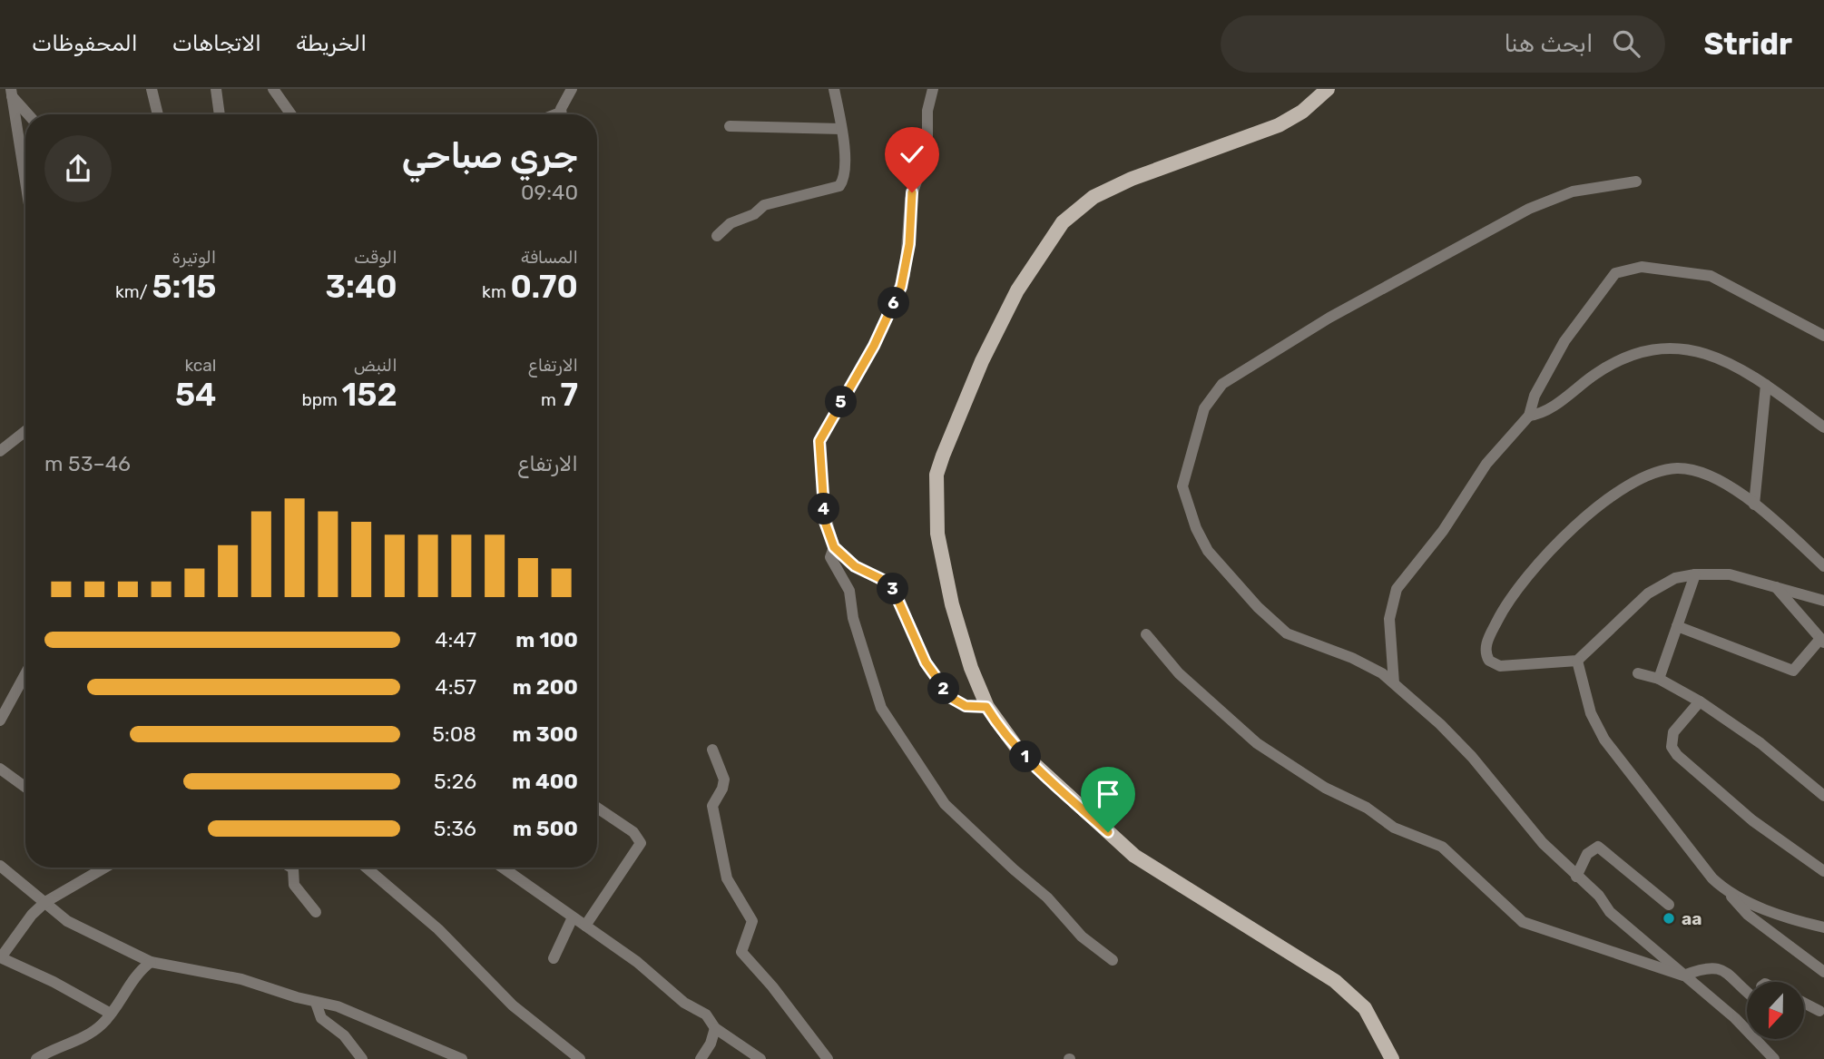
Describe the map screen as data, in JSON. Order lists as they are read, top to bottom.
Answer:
{
  "places": ["aa"],
  "north": "bottom",
  "page": {
    "header": "Stridr",
    "search": "ابحث هنا",
    "nav": ["الخريطة", "الاتجاهات", "المحفوظات"],
    "heading": ["جري صباحي", "09:40"],
    "stats": [
      ["المسافة", "0.70 km"],
      ["الوقت", "3:40"],
      ["الوتيرة", "5:15 /km"],
      ["الارتفاع", "7 m"],
      ["النبض", "152 bpm"],
      ["kcal", "54"]
    ],
    "pins": [
      "6",
      "5",
      "4",
      "3",
      "2",
      "1"
    ],
    "chart": ["الارتفاع", "46–53 m"],
    "list": [
      {
        "name": "100 m",
        "note": "4:47"
      },
      {
        "name": "200 m",
        "note": "4:57"
      },
      {
        "name": "300 m",
        "note": "5:08"
      },
      {
        "name": "400 m",
        "note": "5:26"
      },
      {
        "name": "500 m",
        "note": "5:36"
      }
    ]
  }
}
